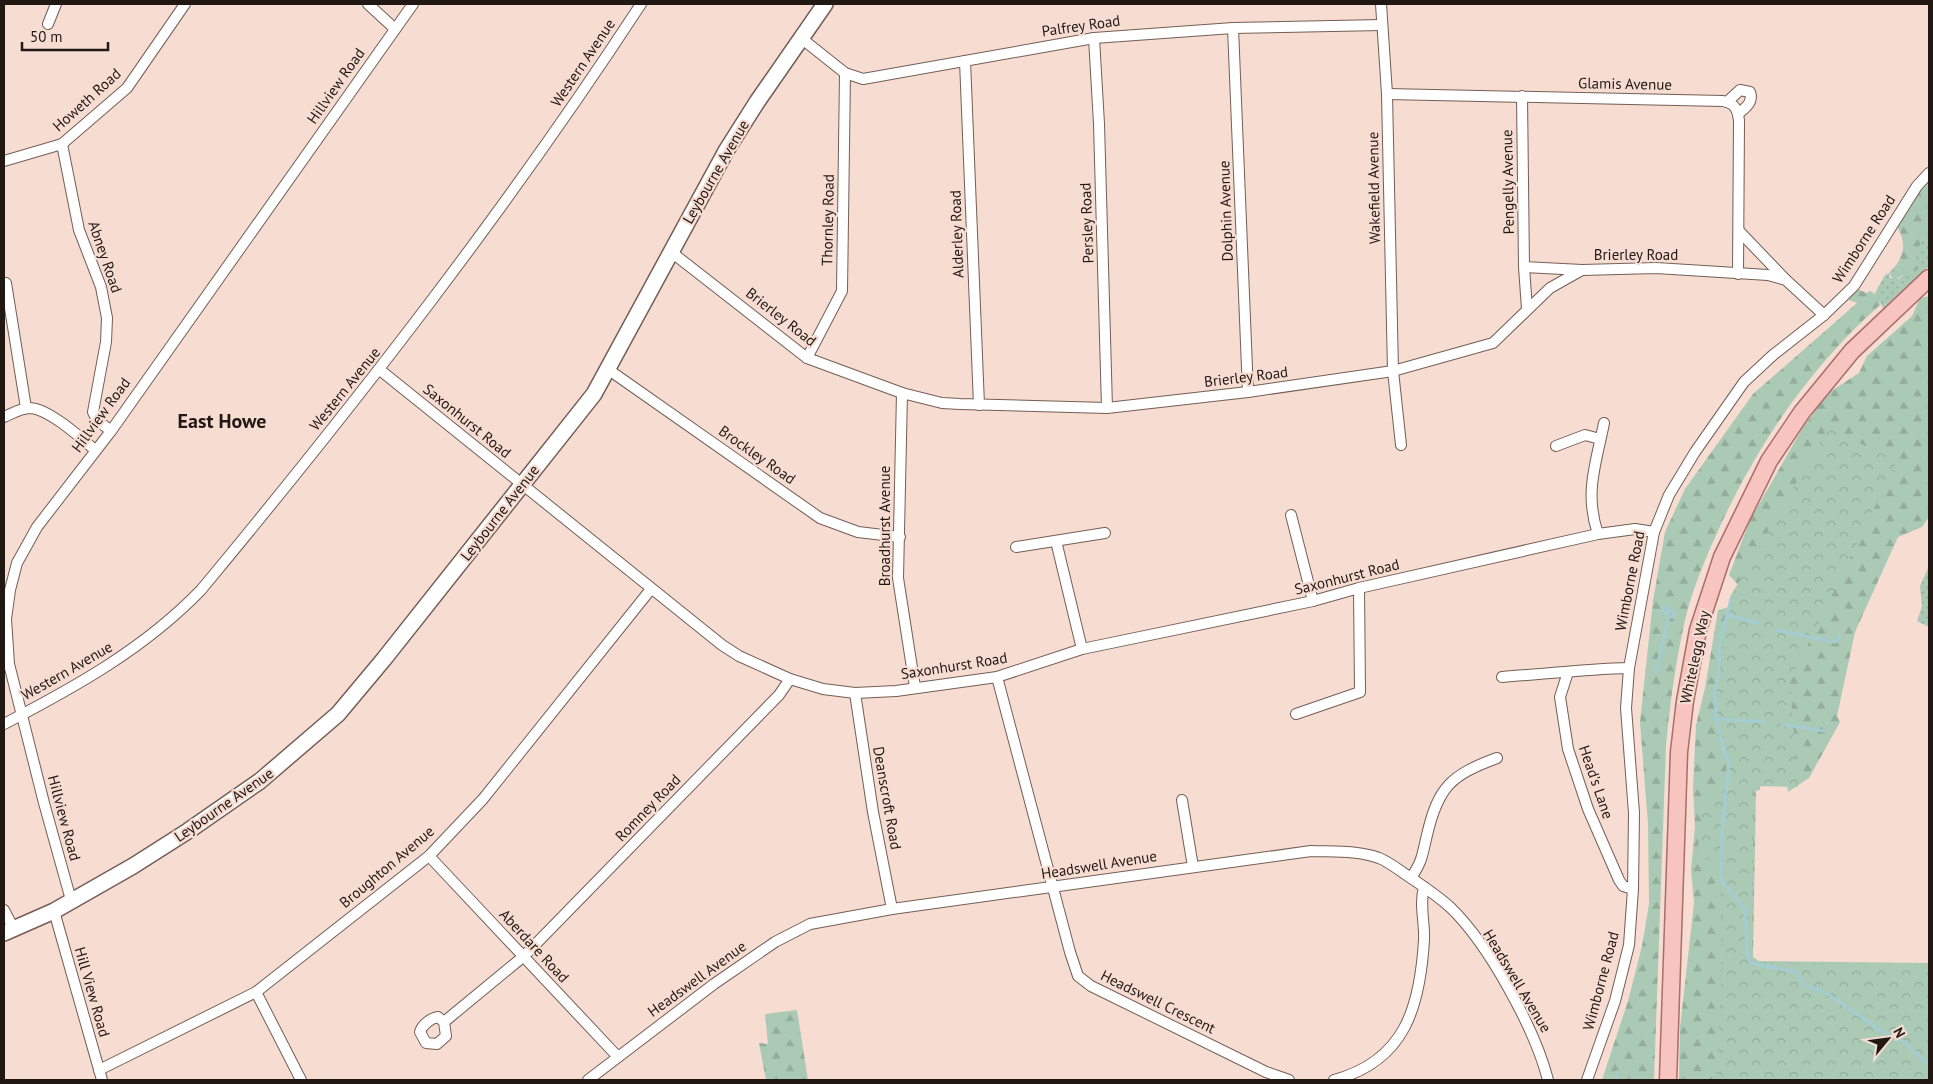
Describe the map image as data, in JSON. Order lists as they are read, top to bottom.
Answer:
{
  "streets": {
    "main road": ["Whitelegg Way"],
    "street": [
      "Palfrey Road",
      "Western Avenue",
      "Glamis Avenue",
      "Hillview Road",
      "Howeth Road",
      "Leybourne Avenue",
      "Pengelly Avenue",
      "Wakefield Avenue",
      "Dolphin Avenue",
      "Thornley Road",
      "Persley Road",
      "Alderley Road",
      "Wimborne Road",
      "Brierley Road",
      "Abney Road",
      "Saxonhurst Road",
      "Brockley Road",
      "Broadhurst Avenue",
      "Head's Lane",
      "Deanscroft Road",
      "Romney Road",
      "Headswell Avenue",
      "Broughton Avenue",
      "Aberdare Road",
      "Hill View Road",
      "Headswell Crescent"
    ]
  },
  "crossings": [
    ["Palfrey Road", "Leybourne Avenue"],
    ["Palfrey Road", "Wakefield Avenue"],
    ["Palfrey Road", "Dolphin Avenue"],
    ["Palfrey Road", "Thornley Road"],
    ["Palfrey Road", "Persley Road"],
    ["Palfrey Road", "Alderley Road"],
    ["Western Avenue", "Hillview Road"],
    ["Western Avenue", "Saxonhurst Road"],
    ["Glamis Avenue", "Pengelly Avenue"],
    ["Glamis Avenue", "Wakefield Avenue"],
    ["Hillview Road", "Leybourne Avenue"],
    ["Hillview Road", "Abney Road"],
    ["Howeth Road", "Abney Road"],
    ["Leybourne Avenue", "Brierley Road"],
    ["Leybourne Avenue", "Saxonhurst Road"],
    ["Leybourne Avenue", "Brockley Road"],
    ["Leybourne Avenue", "Hill View Road"],
    ["Pengelly Avenue", "Brierley Road"],
    ["Wakefield Avenue", "Brierley Road"],
    ["Dolphin Avenue", "Brierley Road"],
    ["Thornley Road", "Brierley Road"],
    ["Persley Road", "Brierley Road"],
    ["Alderley Road", "Brierley Road"],
    ["Wimborne Road", "Brierley Road"],
    ["Wimborne Road", "Saxonhurst Road"],
    ["Wimborne Road", "Head's Lane"],
    ["Brierley Road", "Broadhurst Avenue"],
    ["Saxonhurst Road", "Broadhurst Avenue"],
    ["Saxonhurst Road", "Deanscroft Road"],
    ["Saxonhurst Road", "Romney Road"],
    ["Saxonhurst Road", "Broughton Avenue"],
    ["Saxonhurst Road", "Headswell Crescent"],
    ["Brockley Road", "Broadhurst Avenue"],
    ["Deanscroft Road", "Headswell Avenue"],
    ["Romney Road", "Aberdare Road"],
    ["Headswell Avenue", "Aberdare Road"],
    ["Headswell Avenue", "Headswell Crescent"],
    ["Broughton Avenue", "Aberdare Road"],
    ["Broughton Avenue", "Hill View Road"]
  ],
  "districts": ["East Howe"],
  "scale_bar": "50 m",
  "north": "top right"
}
